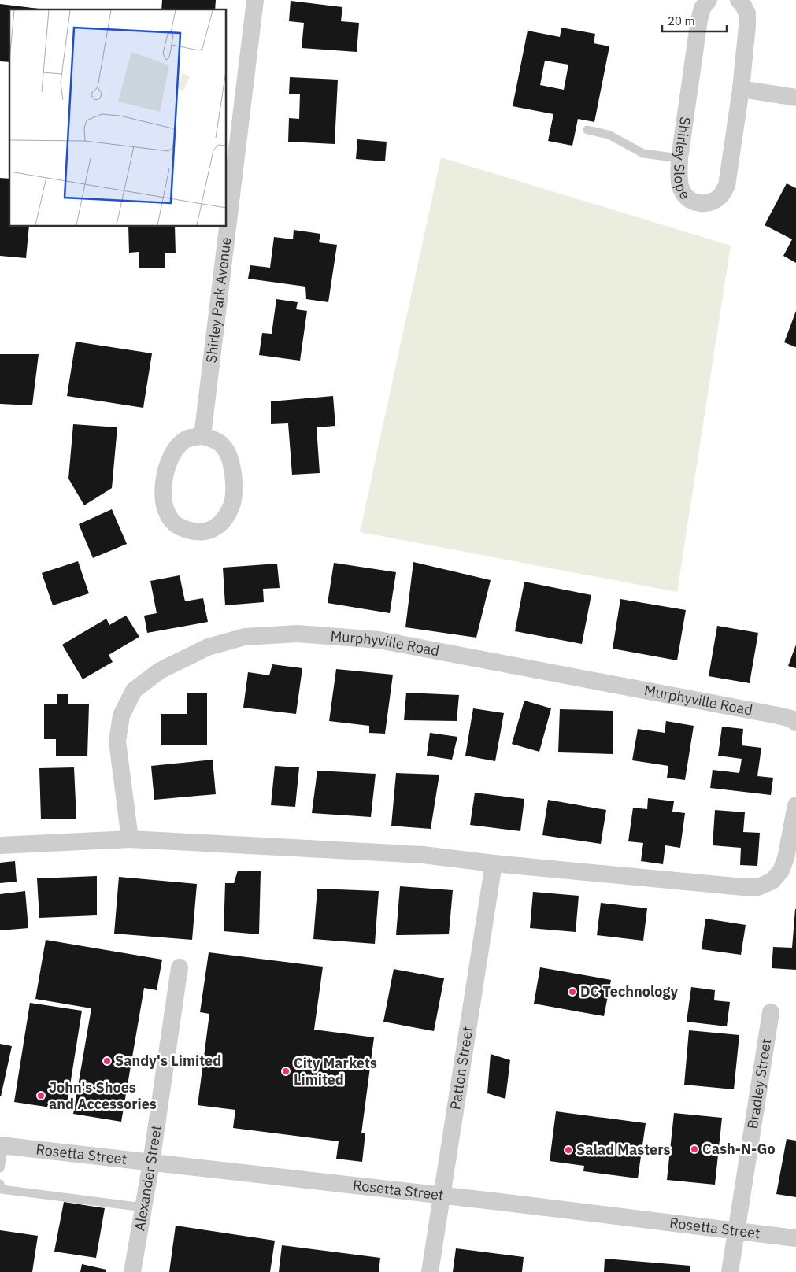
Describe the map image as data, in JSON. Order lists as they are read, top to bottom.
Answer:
{
  "streets": {
    "street": [
      "Shirley Slope",
      "Shirley Park Avenue",
      "Murphyville Road",
      "Patton Street",
      "Bradley Street",
      "Rosetta Street",
      "Alexander Street"
    ]
  },
  "crossings": [
    ["Patton Street", "Rosetta Street"],
    ["Bradley Street", "Rosetta Street"],
    ["Rosetta Street", "Alexander Street"]
  ],
  "places": [
    "DC Technology",
    "Sandy's Limited",
    "City Markets Limited",
    "John's Shoes and Accessories",
    "Cash-N-Go",
    "Salad Masters"
  ],
  "scale_bar": "20 m"
}
